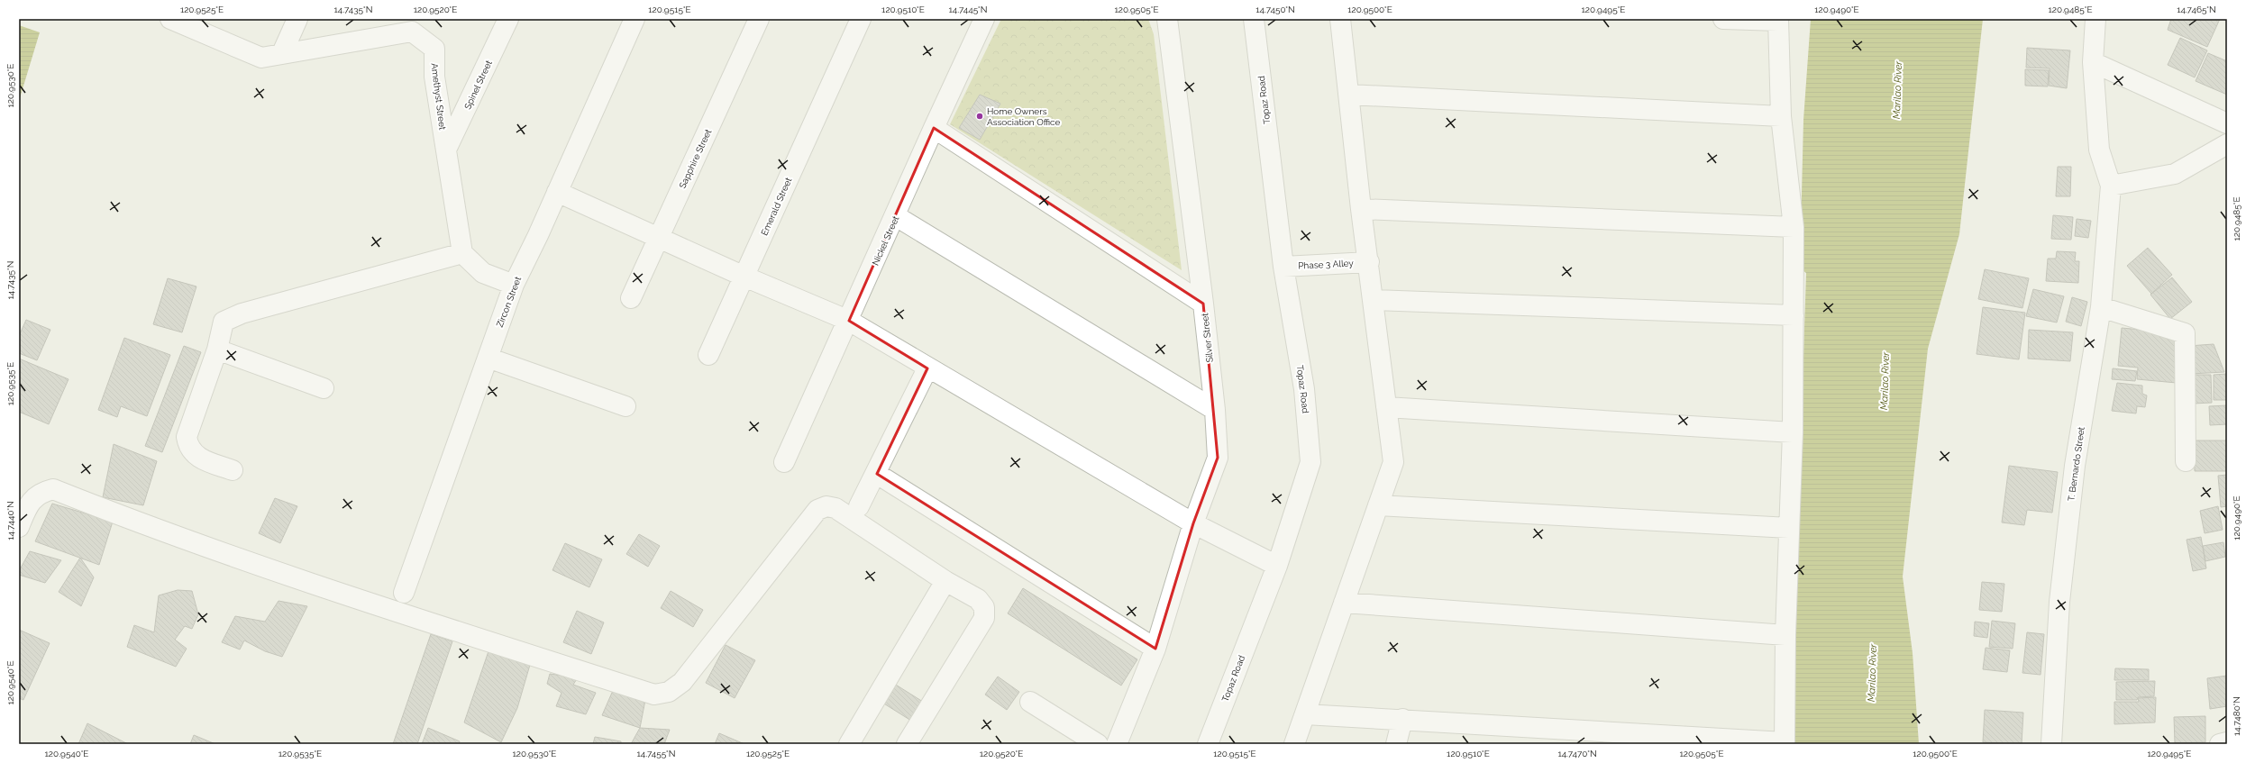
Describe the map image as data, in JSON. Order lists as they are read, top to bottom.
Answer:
{
  "streets": {
    "street": [
      "Spinel Street",
      "Amethyst Street",
      "Topaz Road",
      "Sapphire Street",
      "Emerald Street",
      "Nickel Street",
      "Phase 3 Alley",
      "Zircon Street",
      "Silver Street",
      "T. Bernardo Street"
    ]
  },
  "crossings": [
    ["Spinel Street", "Amethyst Street"],
    ["Topaz Road", "Phase 3 Alley"]
  ],
  "water": ["Marilao River"],
  "places": ["Home Owners Association Office"],
  "coordinates": [
    "120.9525°E",
    "14.7435°N",
    "120.9520°E",
    "120.9515°E",
    "120.9510°E",
    "14.7445°N",
    "120.9505°E",
    "14.7450°N",
    "120.9500°E",
    "120.9495°E",
    "120.9490°E",
    "120.9485°E",
    "14.7465°N",
    "120.9530°E",
    "120.9535°E",
    "14.7440°N",
    "120.9540°E",
    "14.7480°N",
    "14.7455°N",
    "14.7470°N"
  ]
}
